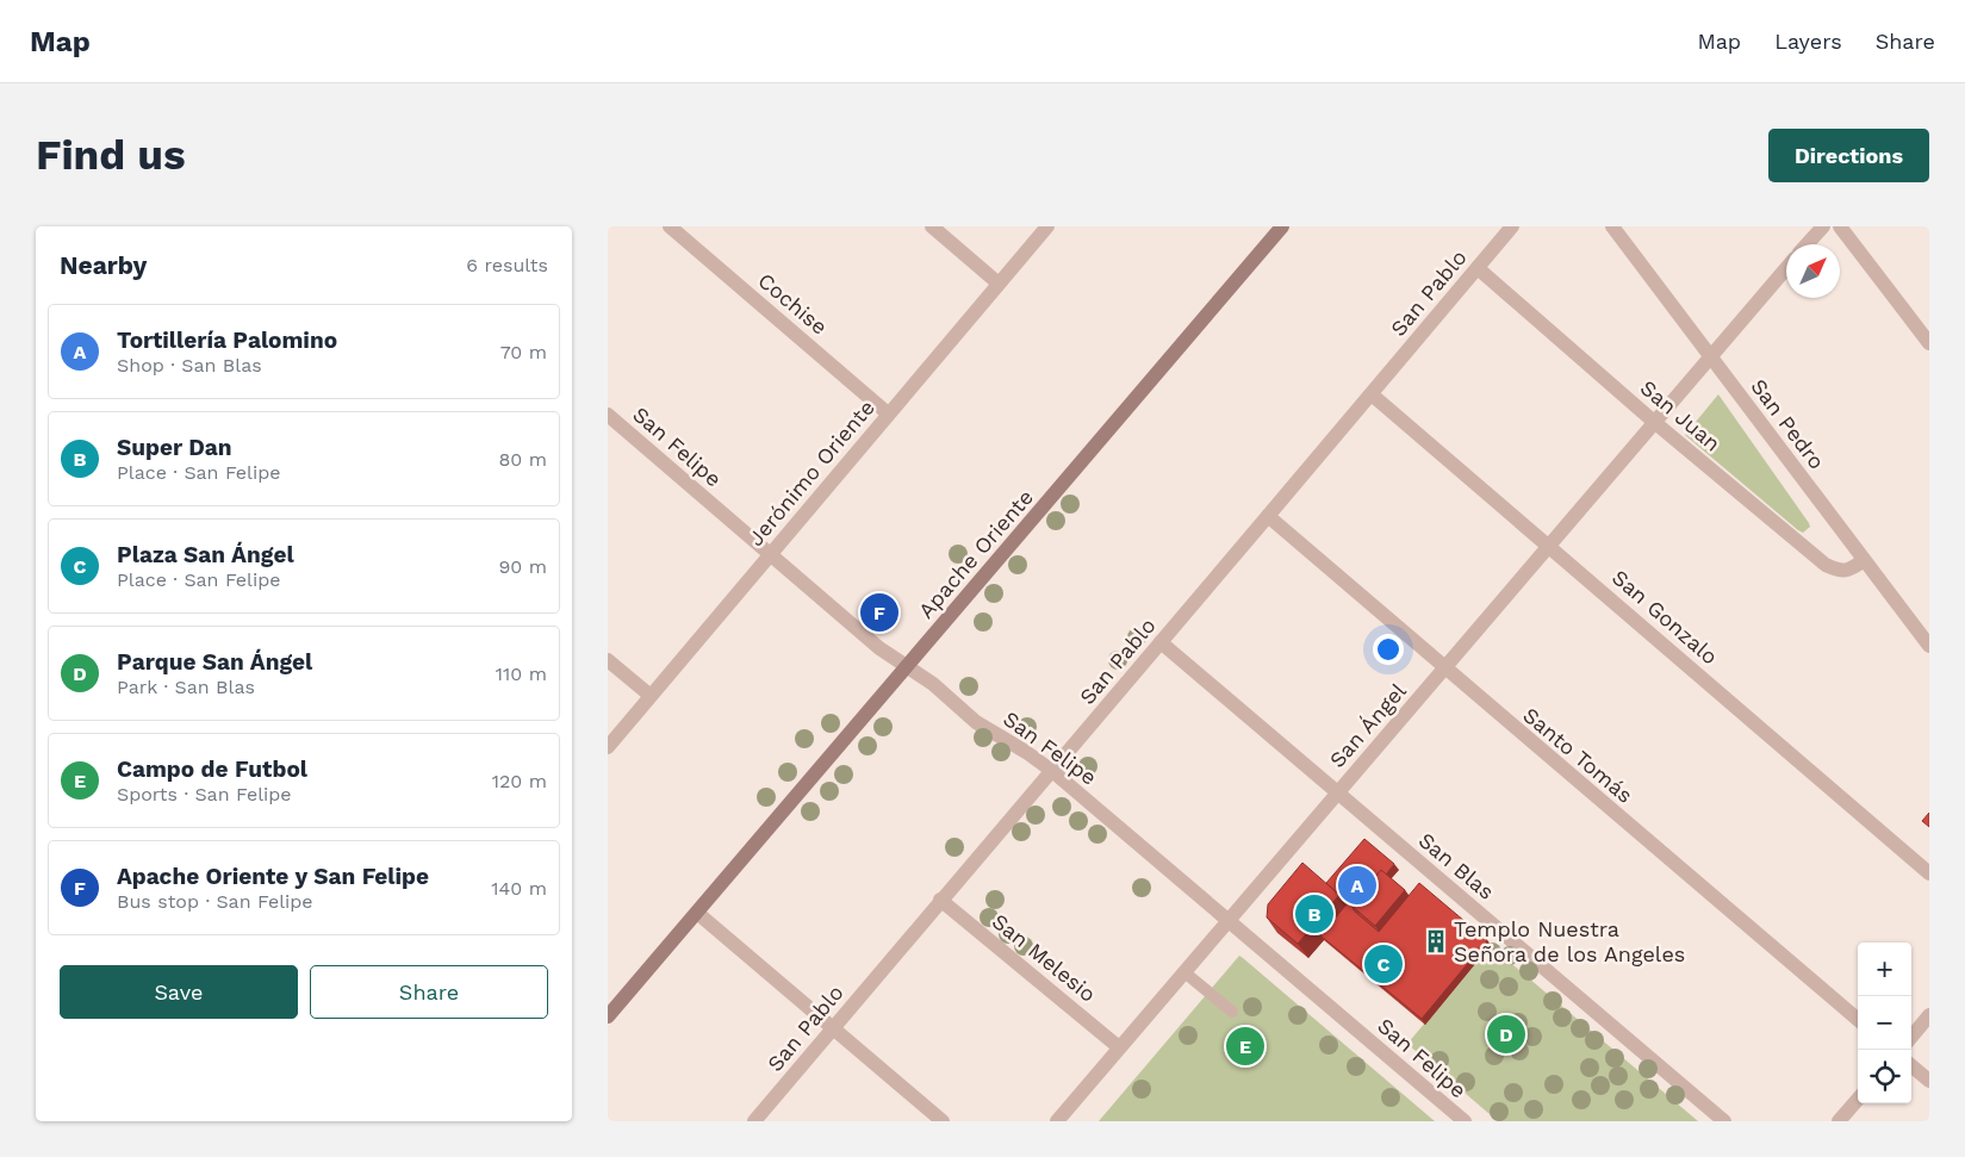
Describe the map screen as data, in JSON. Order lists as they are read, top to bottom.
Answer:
{
  "streets": {
    "street": [
      "San Pablo",
      "Cochise",
      "San Juan",
      "San Pedro",
      "San Felipe",
      "Jerónimo Oriente",
      "Apache Oriente",
      "San Gonzalo",
      "San Ángel",
      "Santo Tomás",
      "San Blas",
      "San Melesio"
    ]
  },
  "crossings": [
    ["San Pablo", "San Juan"],
    ["San Pablo", "San Felipe"],
    ["San Pablo", "San Gonzalo"],
    ["San Pablo", "Santo Tomás"],
    ["San Pablo", "San Blas"],
    ["San Pablo", "San Melesio"],
    ["Cochise", "Jerónimo Oriente"],
    ["San Juan", "San Pedro"],
    ["San Juan", "San Ángel"],
    ["San Pedro", "San Ángel"],
    ["San Felipe", "Jerónimo Oriente"],
    ["San Felipe", "Apache Oriente"],
    ["San Felipe", "San Ángel"],
    ["San Gonzalo", "San Ángel"],
    ["San Ángel", "Santo Tomás"],
    ["San Ángel", "San Blas"],
    ["San Ángel", "San Melesio"]
  ],
  "places": {
    "building": ["Templo Nuestra Señora de los Angeles"]
  },
  "north": "top right",
  "page": {
    "header": "Map",
    "nav": ["Map", "Layers", "Share"],
    "buttons": [
      "Directions",
      ["Save", "Share"]
    ],
    "title": "Find us",
    "heading": ["Nearby", "6 results"],
    "list": [
      {
        "mark": "A",
        "name": "Tortillería Palomino",
        "note": "Shop · San Blas",
        "value": "70 m"
      },
      {
        "mark": "B",
        "name": "Super Dan",
        "note": "Place · San Felipe",
        "value": "80 m"
      },
      {
        "mark": "C",
        "name": "Plaza San Ángel",
        "note": "Place · San Felipe",
        "value": "90 m"
      },
      {
        "mark": "D",
        "name": "Parque San Ángel",
        "note": "Park · San Blas",
        "value": "110 m"
      },
      {
        "mark": "E",
        "name": "Campo de Futbol",
        "note": "Sports · San Felipe",
        "value": "120 m"
      },
      {
        "mark": "F",
        "name": "Apache Oriente y San Felipe",
        "note": "Bus stop · San Felipe",
        "value": "140 m"
      }
    ],
    "pins": [
      "F",
      "A",
      "B",
      "C",
      "D",
      "E"
    ],
    "map_buttons": ["+", "−"]
  }
}
